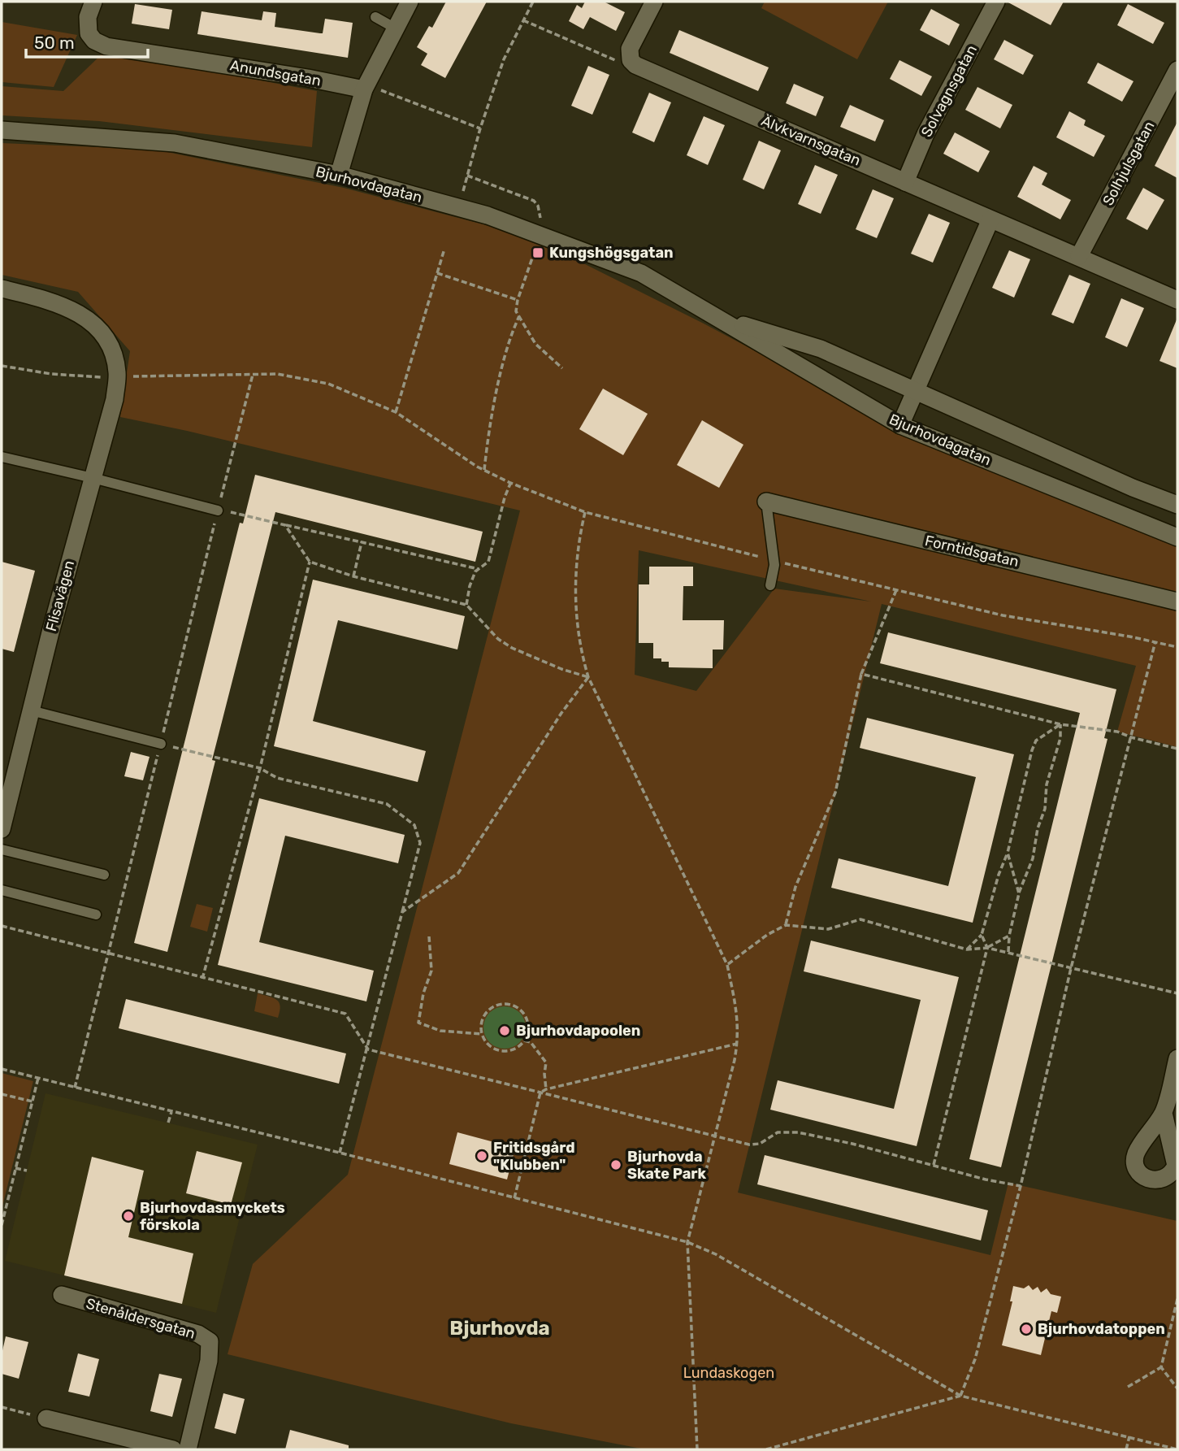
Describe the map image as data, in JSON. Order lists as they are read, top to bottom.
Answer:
{
  "streets": {
    "street": [
      "Anundsgatan",
      "Solvagnsgatan",
      "Älvkvarnsgatan",
      "Solhjulsgatan",
      "Bjurhovdagatan",
      "Forntidsgatan",
      "Flisavägen",
      "Stenåldersgatan"
    ]
  },
  "crossings": [
    ["Solvagnsgatan", "Älvkvarnsgatan"],
    ["Älvkvarnsgatan", "Solhjulsgatan"]
  ],
  "districts": ["Bjurhovda"],
  "parks": ["Lundaskogen"],
  "places": {
    "transit": ["Kungshögsgatan"],
    "other": [
      "Bjurhovdapoolen",
      "Fritidsgård \"Klubben\"",
      "Bjurhovda Skate Park",
      "Bjurhovdasmyckets förskola",
      "Bjurhovdatoppen"
    ]
  },
  "scale_bar": "50 m"
}
